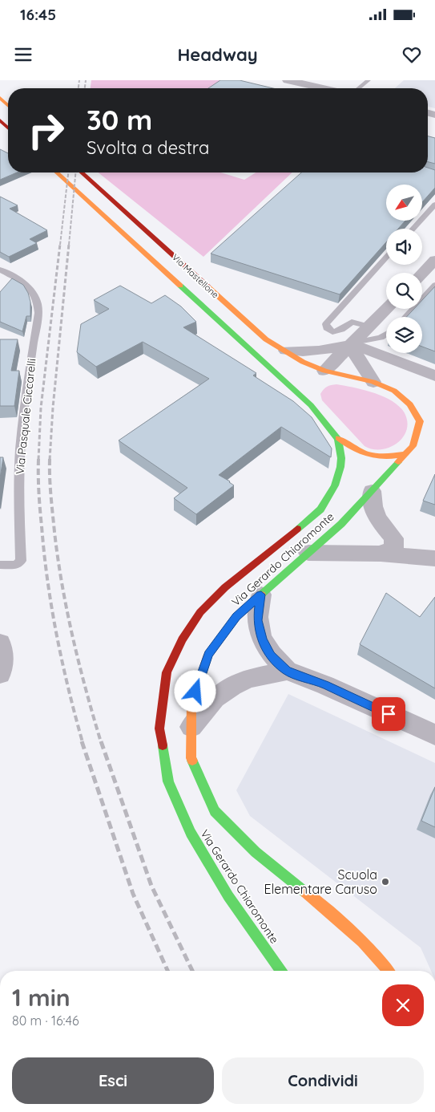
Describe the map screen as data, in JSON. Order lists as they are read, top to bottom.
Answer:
{
  "streets": {
    "street": ["Via Mastellone", "Via Gerardo Chiaromonte"],
    "lane": ["Via Pasquale Ciccarelli"]
  },
  "crossings": [
    ["Via Mastellone", "Via Gerardo Chiaromonte"]
  ],
  "places": ["Scuola Elementare Caruso"],
  "north": "bottom left",
  "page": {
    "status": "16:45",
    "header": "Headway",
    "turn": ["30 m", "Svolta a destra"],
    "heading": ["1 min", "80 m · 16:46"],
    "buttons": ["Esci", "Condividi"]
  }
}
